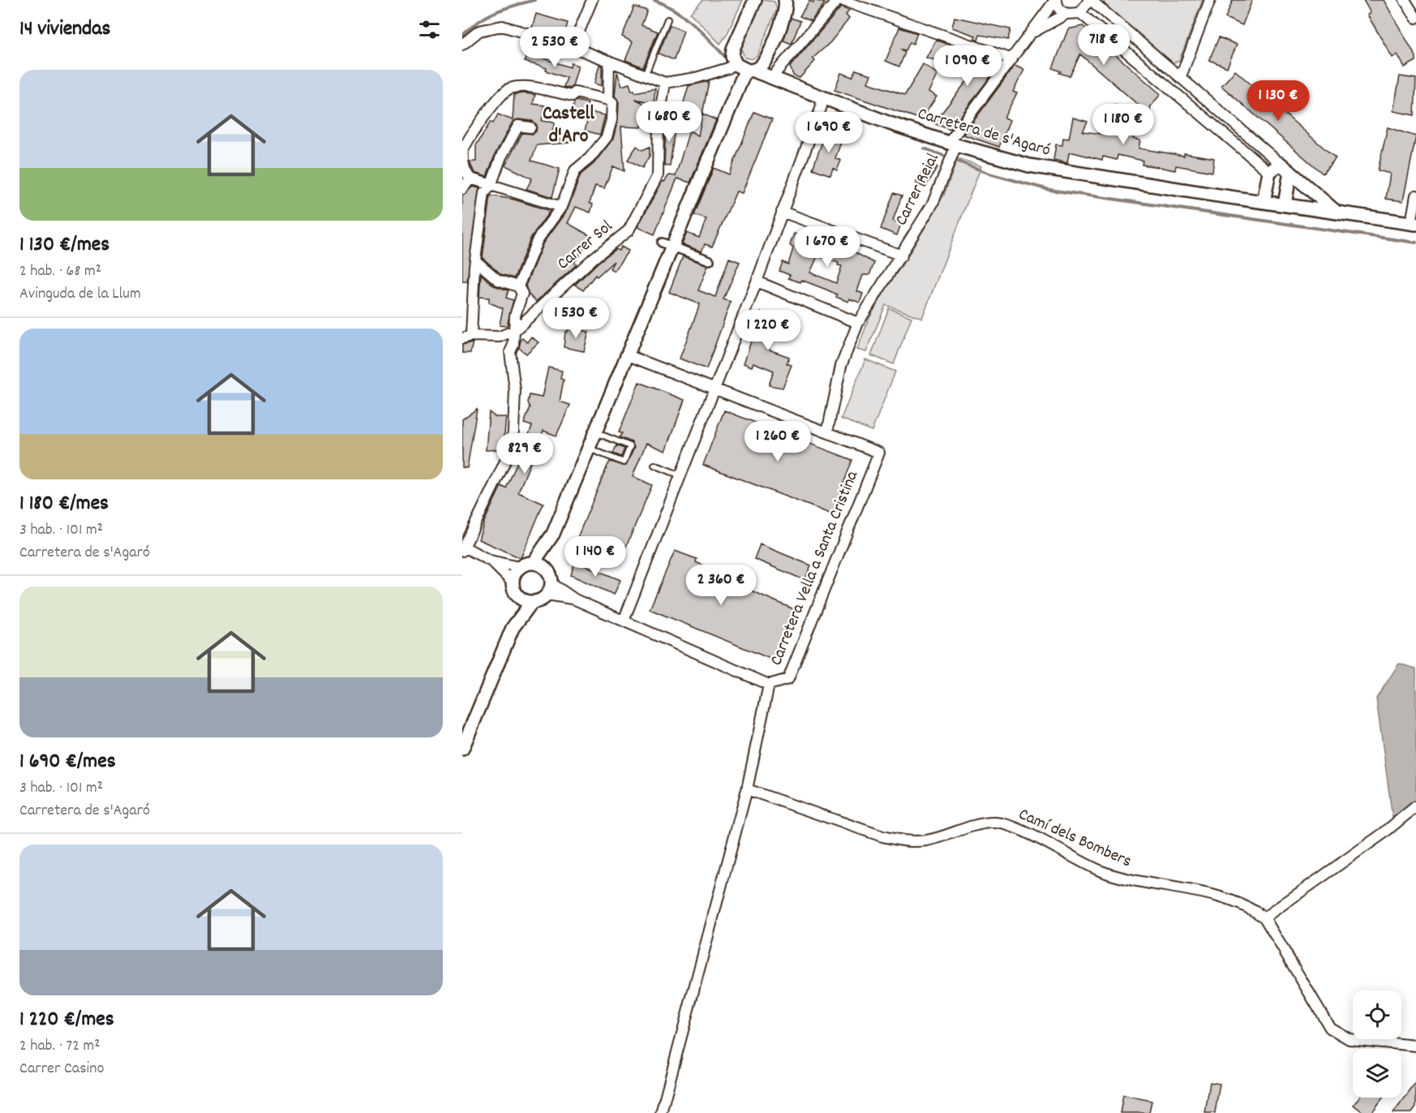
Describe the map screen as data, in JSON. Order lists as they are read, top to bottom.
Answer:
{
  "streets": {
    "street": [
      "Carretera de s'Agaró",
      "Carrer Reial",
      "Carrer Sol",
      "Carretera Vella a Santa Cristina",
      "Camí dels Bombers"
    ]
  },
  "crossings": [
    ["Carretera de s'Agaró", "Carrer Reial"],
    ["Carrer Reial", "Carretera Vella a Santa Cristina"]
  ],
  "districts": ["Castell d'Aro"],
  "page": {
    "heading": "14 viviendas",
    "price": [
      "718 €",
      "2 530 €",
      "1 090 €",
      "1 130 €",
      "1 680 €",
      "1 180 €",
      "1 690 €",
      "1 670 €",
      "1 530 €",
      "1 220 €",
      "1 260 €",
      "829 €",
      "1 140 €",
      "2 360 €"
    ],
    "list": [
      {
        "name": "1 130 €/mes",
        "note": "2 hab. · 68 m² · Avinguda de la Llum"
      },
      {
        "name": "1 180 €/mes",
        "note": "3 hab. · 101 m² · Carretera de s'Agaró"
      },
      {
        "name": "1 690 €/mes",
        "note": "3 hab. · 101 m² · Carretera de s'Agaró"
      },
      {
        "name": "1 220 €/mes",
        "note": "2 hab. · 72 m² · Carrer Casino"
      }
    ]
  }
}
